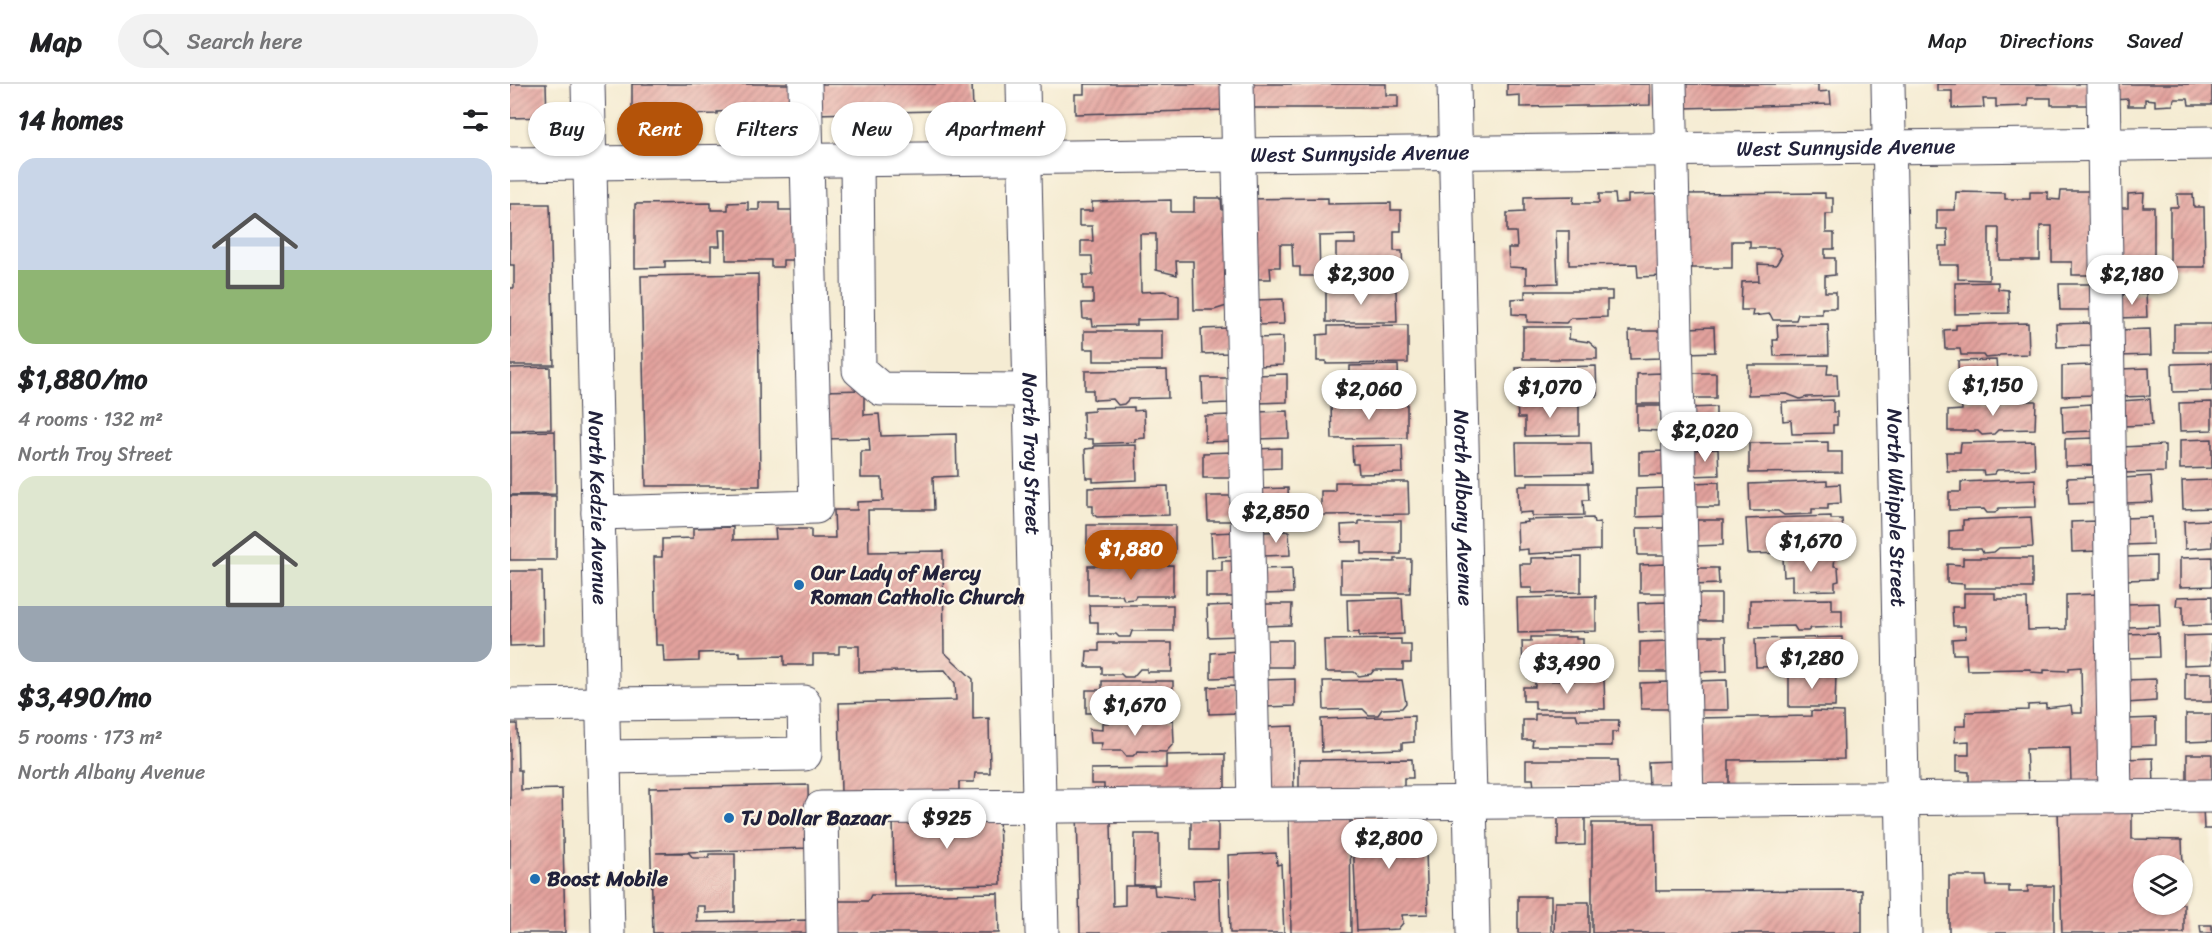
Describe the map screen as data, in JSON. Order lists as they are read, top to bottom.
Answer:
{
  "streets": {
    "street": [
      "West Sunnyside Avenue",
      "North Troy Street",
      "North Kedzie Avenue",
      "North Albany Avenue",
      "North Whipple Street"
    ]
  },
  "crossings": [
    ["West Sunnyside Avenue", "North Troy Street"],
    ["West Sunnyside Avenue", "North Kedzie Avenue"],
    ["West Sunnyside Avenue", "North Albany Avenue"],
    ["West Sunnyside Avenue", "North Whipple Street"]
  ],
  "places": ["Our Lady of Mercy Roman Catholic Church", "TJ Dollar Bazaar", "Boost Mobile"],
  "page": {
    "header": "Map",
    "search": "Search here",
    "nav": ["Map", "Directions", "Saved"],
    "heading": "14 homes",
    "chip": [
      "Buy",
      "Rent",
      "Filters",
      "New",
      "Apartment"
    ],
    "list": [
      {
        "name": "$1,880/mo",
        "note": "4 rooms · 132 m² · North Troy Street"
      },
      {
        "name": "$3,490/mo",
        "note": "5 rooms · 173 m² · North Albany Avenue"
      }
    ],
    "price": [
      "$2,300",
      "$2,180",
      "$1,150",
      "$1,070",
      "$2,060",
      "$2,020",
      "$2,850",
      "$1,670",
      "$1,880",
      "$1,280",
      "$3,490",
      "$1,670",
      "$925",
      "$2,800"
    ]
  }
}
